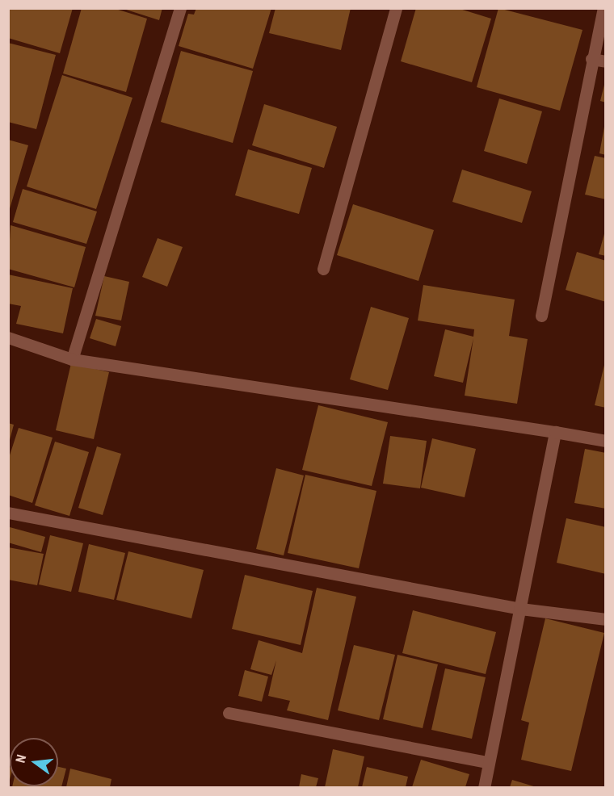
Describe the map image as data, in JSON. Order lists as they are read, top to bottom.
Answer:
{
  "north": "left"
}
